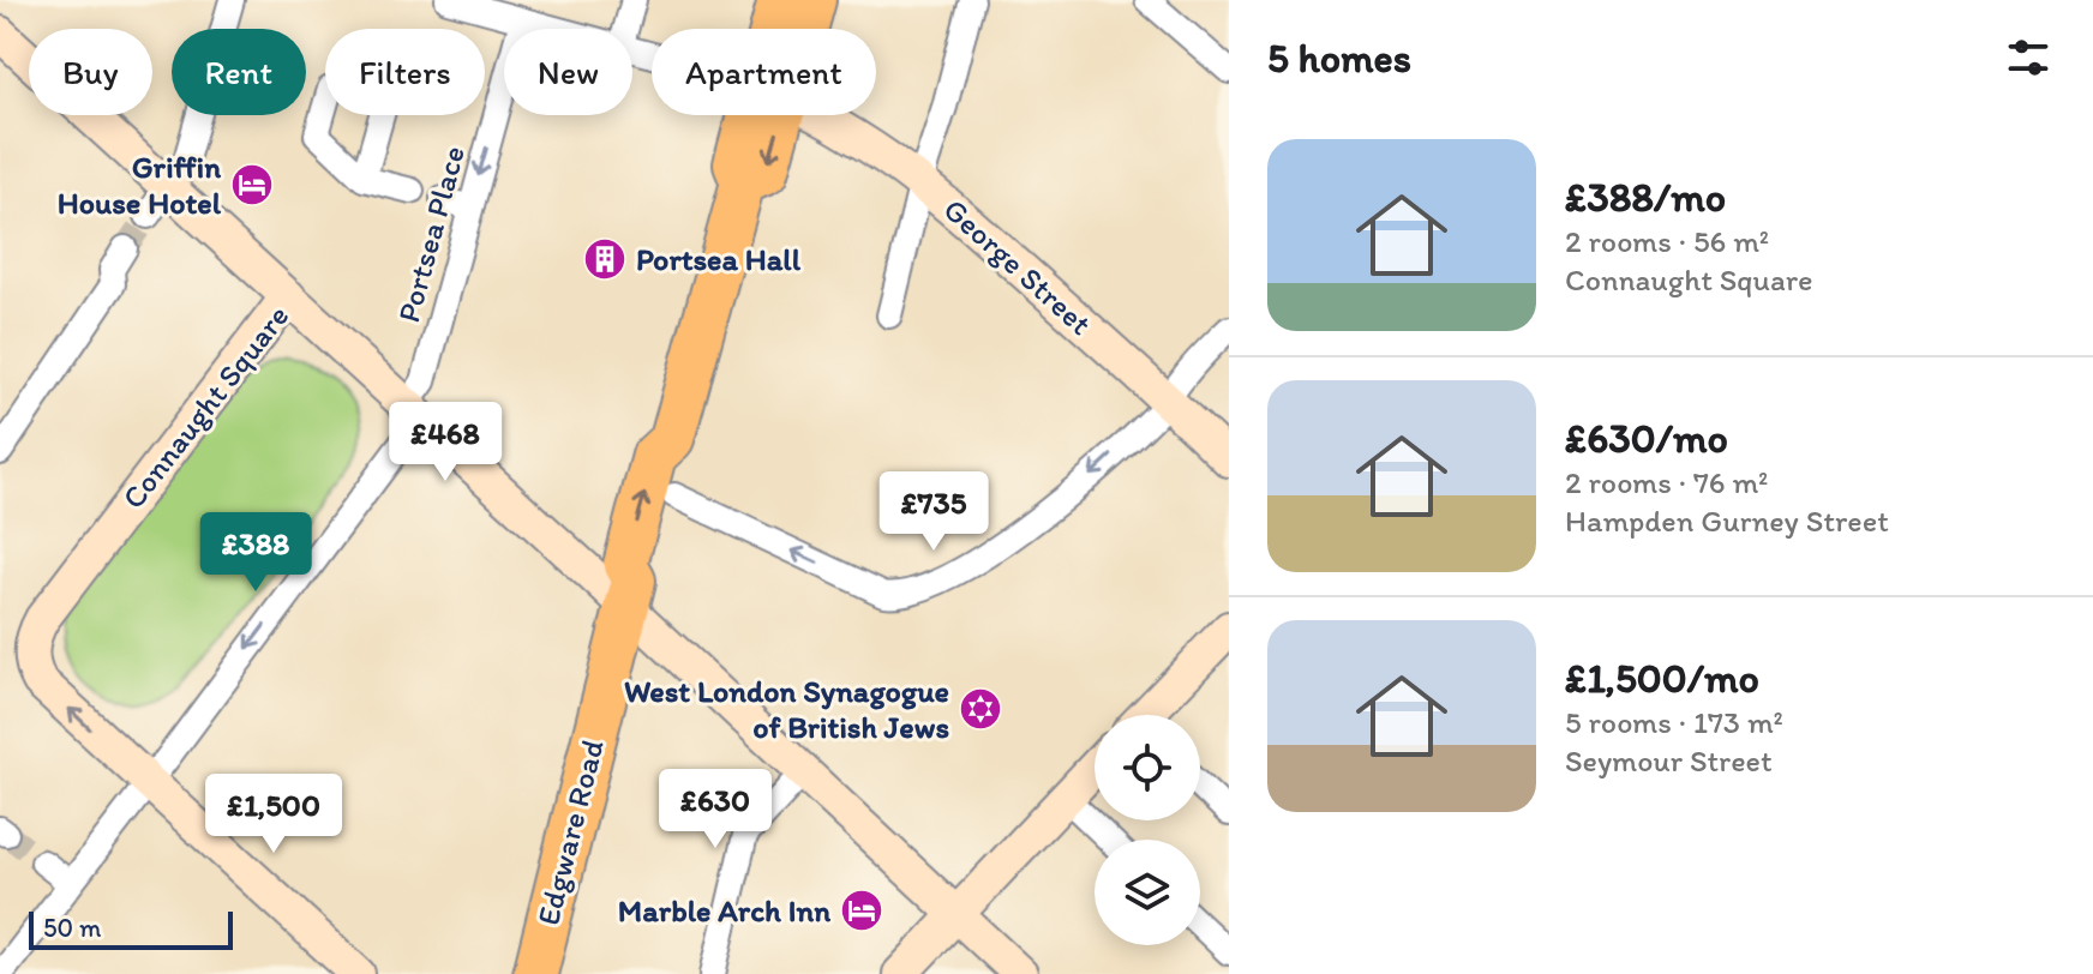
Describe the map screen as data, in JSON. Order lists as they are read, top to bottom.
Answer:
{
  "streets": {
    "highway": ["Edgware Road"],
    "street": ["Portsea Place", "George Street", "Connaught Square"]
  },
  "crossings": [
    ["Portsea Place", "Connaught Square"],
    ["Connaught Square", "Edgware Road"]
  ],
  "places": {
    "hotel": ["Griffin House Hotel", "Marble Arch Inn"],
    "building": ["Portsea Hall"],
    "synagogue": ["West London Synagogue of British Jews"]
  },
  "scale_bar": "50 m",
  "page": {
    "heading": "5 homes",
    "chip": [
      "Buy",
      "Rent",
      "Filters",
      "New",
      "Apartment"
    ],
    "list": [
      {
        "name": "£388/mo",
        "note": "2 rooms · 56 m² · Connaught Square"
      },
      {
        "name": "£630/mo",
        "note": "2 rooms · 76 m² · Hampden Gurney Street"
      },
      {
        "name": "£1,500/mo",
        "note": "5 rooms · 173 m² · Seymour Street"
      }
    ],
    "price": [
      "£468",
      "£735",
      "£388",
      "£630",
      "£1,500"
    ],
    "scale": "50 m"
  }
}
